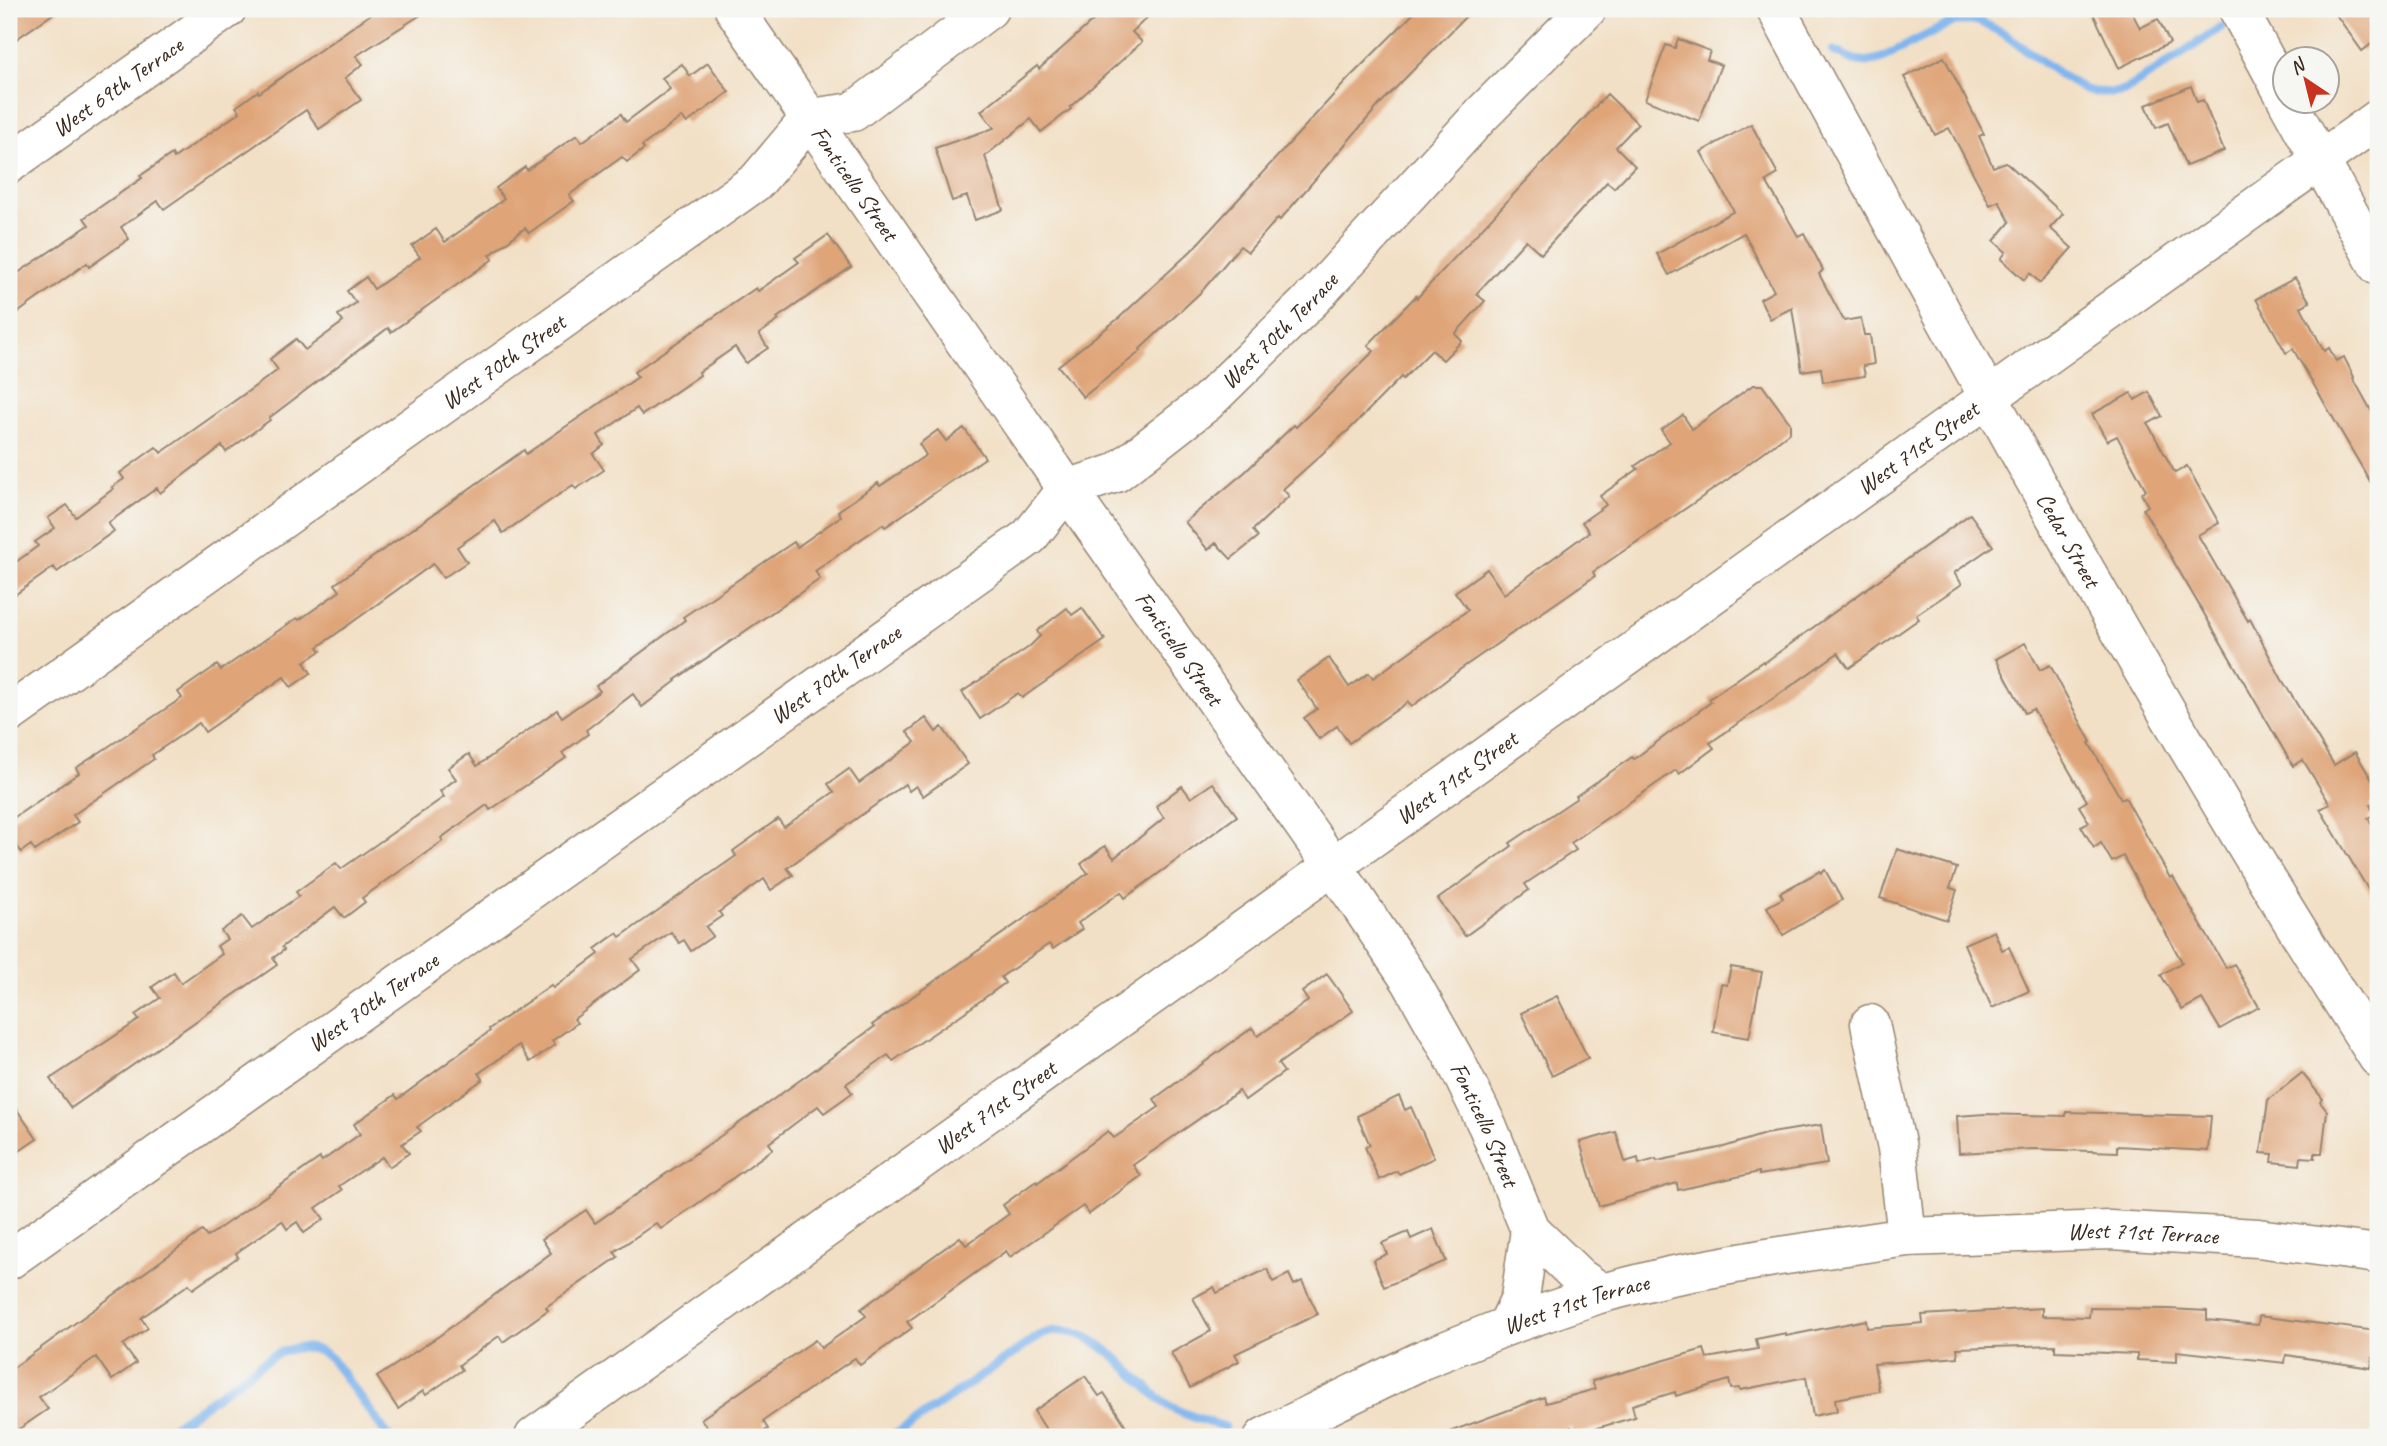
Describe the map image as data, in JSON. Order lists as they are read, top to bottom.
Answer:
{
  "streets": {
    "street": [
      "West 69th Terrace",
      "Fonticello Street",
      "West 70th Terrace",
      "West 70th Street",
      "West 71st Street",
      "Cedar Street",
      "West 71st Terrace"
    ]
  },
  "crossings": [
    ["Fonticello Street", "West 70th Terrace"],
    ["Fonticello Street", "West 70th Street"],
    ["Fonticello Street", "West 71st Street"],
    ["Fonticello Street", "West 71st Terrace"],
    ["West 71st Street", "Cedar Street"]
  ],
  "north": "top left"
}
